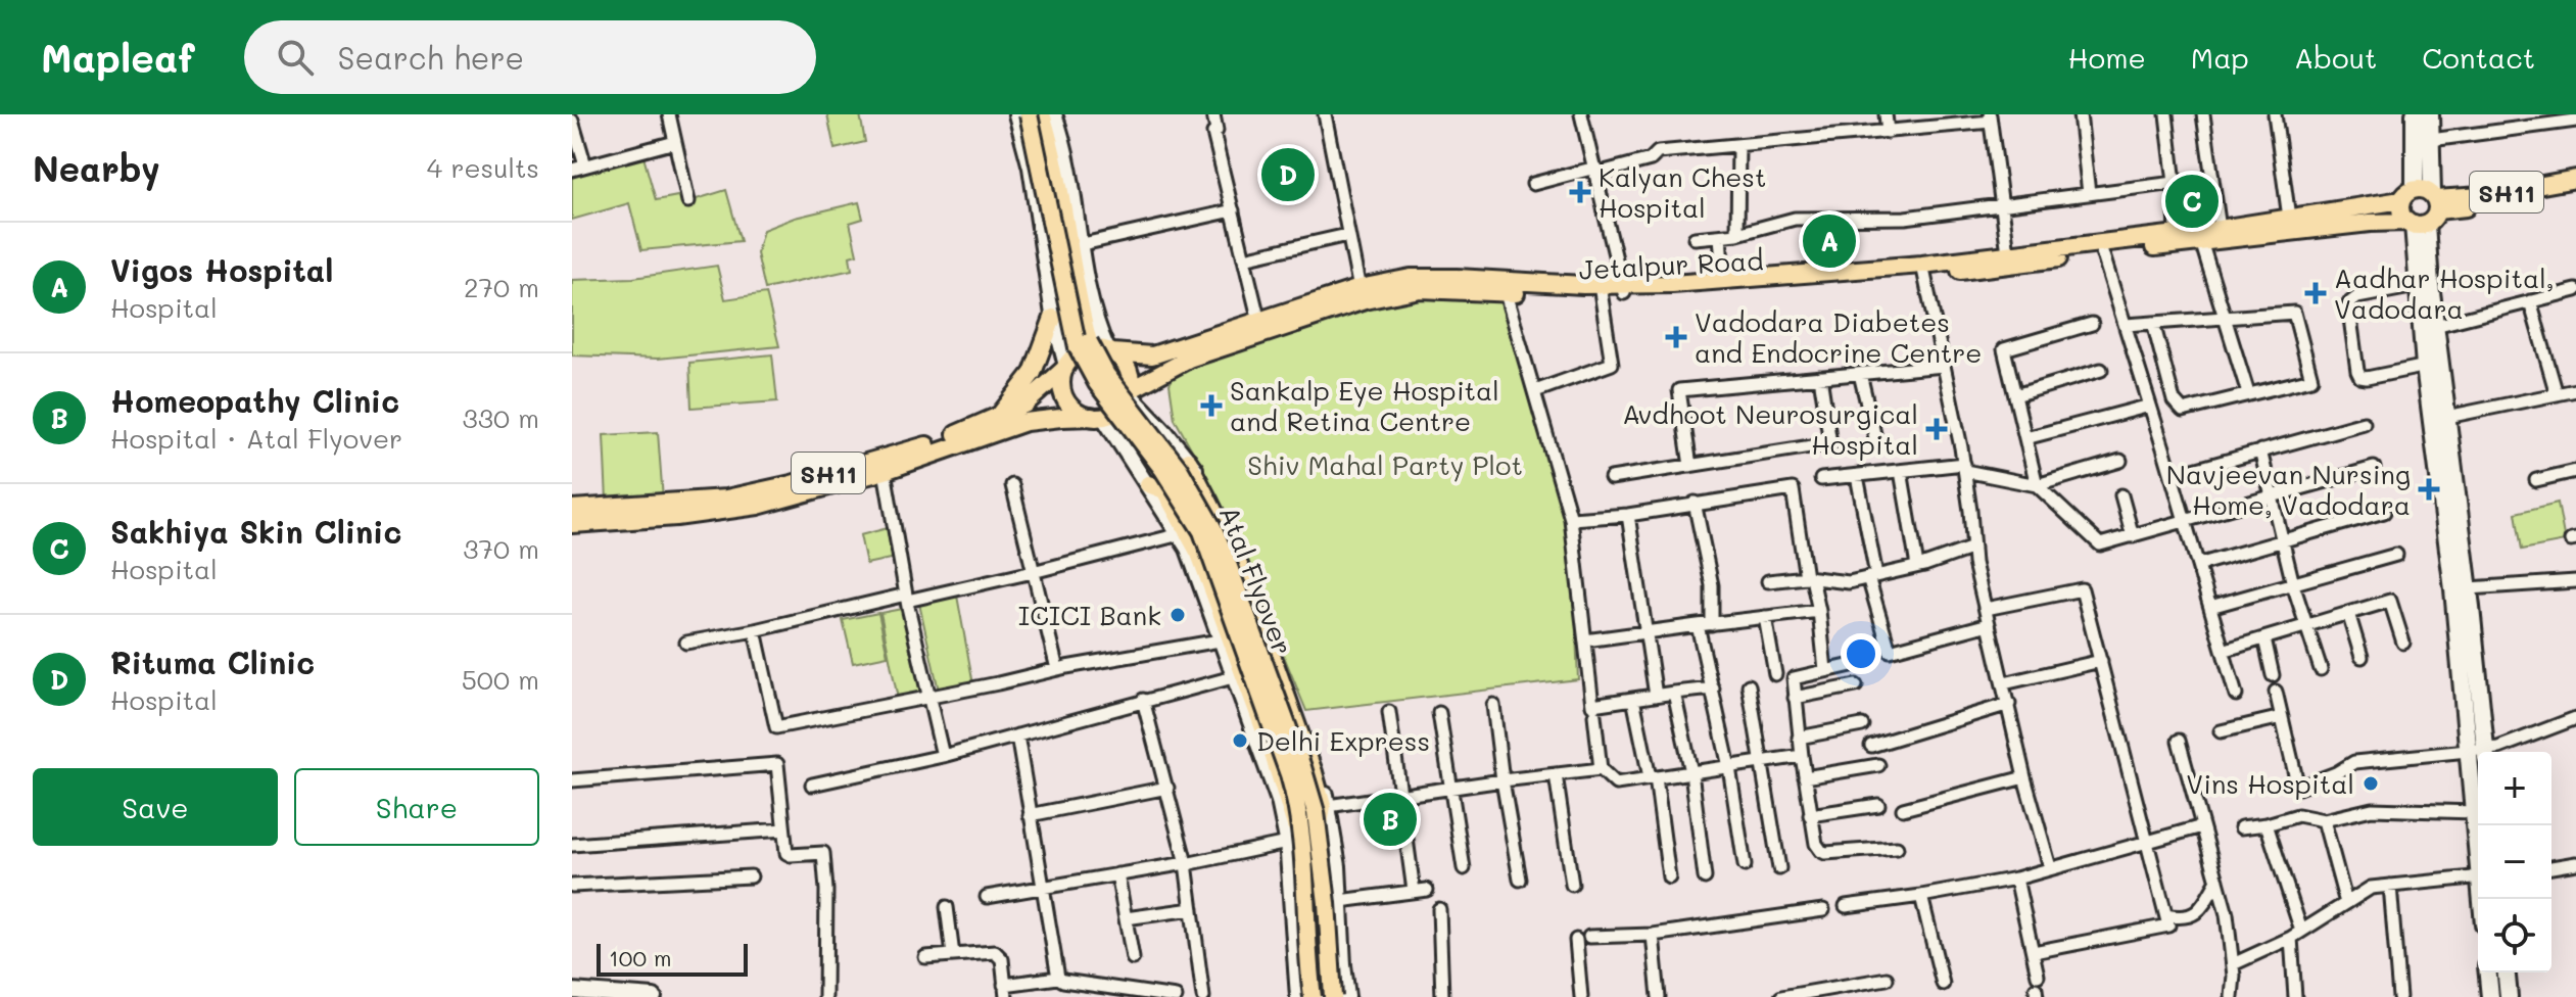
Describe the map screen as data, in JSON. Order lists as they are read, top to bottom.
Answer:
{
  "streets": {
    "main road": ["SH11", "Jetalpur Road", "Atal Flyover"]
  },
  "crossings": [
    ["SH11", "Jetalpur Road"]
  ],
  "parks": ["Shiv Mahal Party Plot"],
  "places": {
    "health": [
      "Kalyan Chest Hospital",
      "Aadhar Hospital, Vadodara",
      "Vadodara Diabetes and Endocrine Centre",
      "Sankalp Eye Hospital and Retina Centre",
      "Avdhoot Neurosurgical Hospital",
      "Navjeevan Nursing Home, Vadodara"
    ],
    "other": ["ICICI Bank", "Delhi Express", "Vins Hospital"]
  },
  "scale_bar": "100 m",
  "page": {
    "header": "Mapleaf",
    "search": "Search here",
    "nav": [
      "Home",
      "Map",
      "About",
      "Contact"
    ],
    "heading": ["Nearby", "4 results"],
    "pins": [
      "D",
      "C",
      "A",
      "B"
    ],
    "list": [
      {
        "mark": "A",
        "name": "Vigos Hospital",
        "note": "Hospital",
        "value": "270 m"
      },
      {
        "mark": "B",
        "name": "Homeopathy Clinic",
        "note": "Hospital · Atal Flyover",
        "value": "330 m"
      },
      {
        "mark": "C",
        "name": "Sakhiya Skin Clinic",
        "note": "Hospital",
        "value": "370 m"
      },
      {
        "mark": "D",
        "name": "Rituma Clinic",
        "note": "Hospital",
        "value": "500 m"
      }
    ],
    "buttons": ["Save", "Share"],
    "map_buttons": ["+", "−"],
    "scale": "100 m"
  }
}
